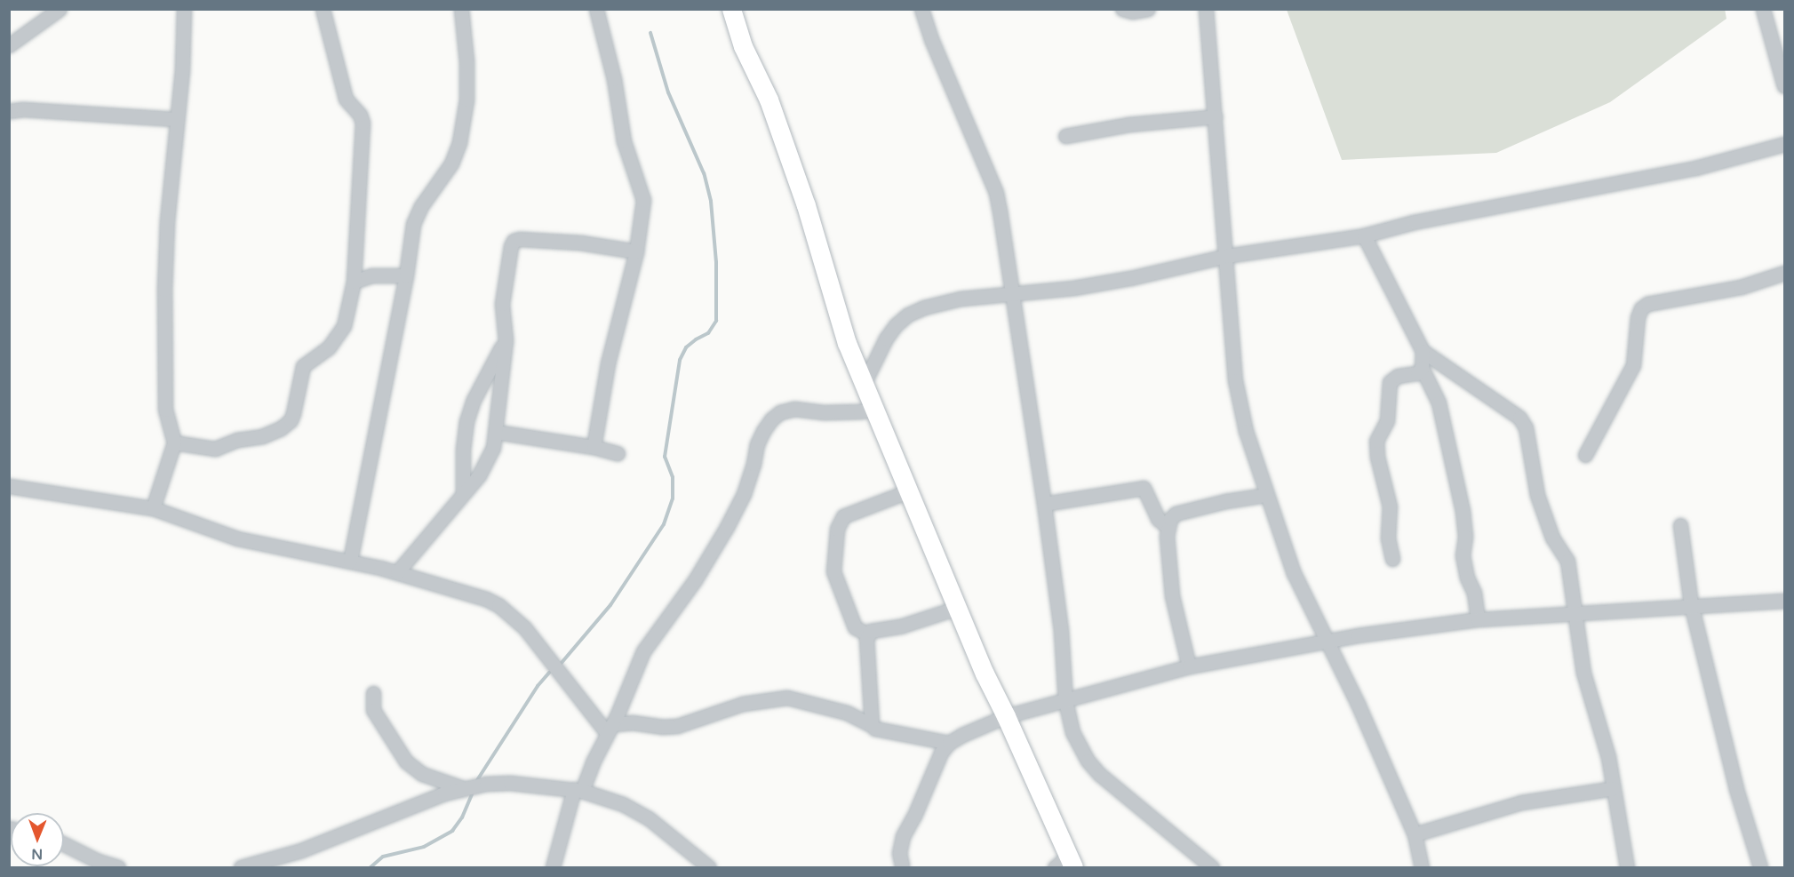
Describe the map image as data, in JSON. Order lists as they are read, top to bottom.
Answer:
{
  "north": "bottom"
}
